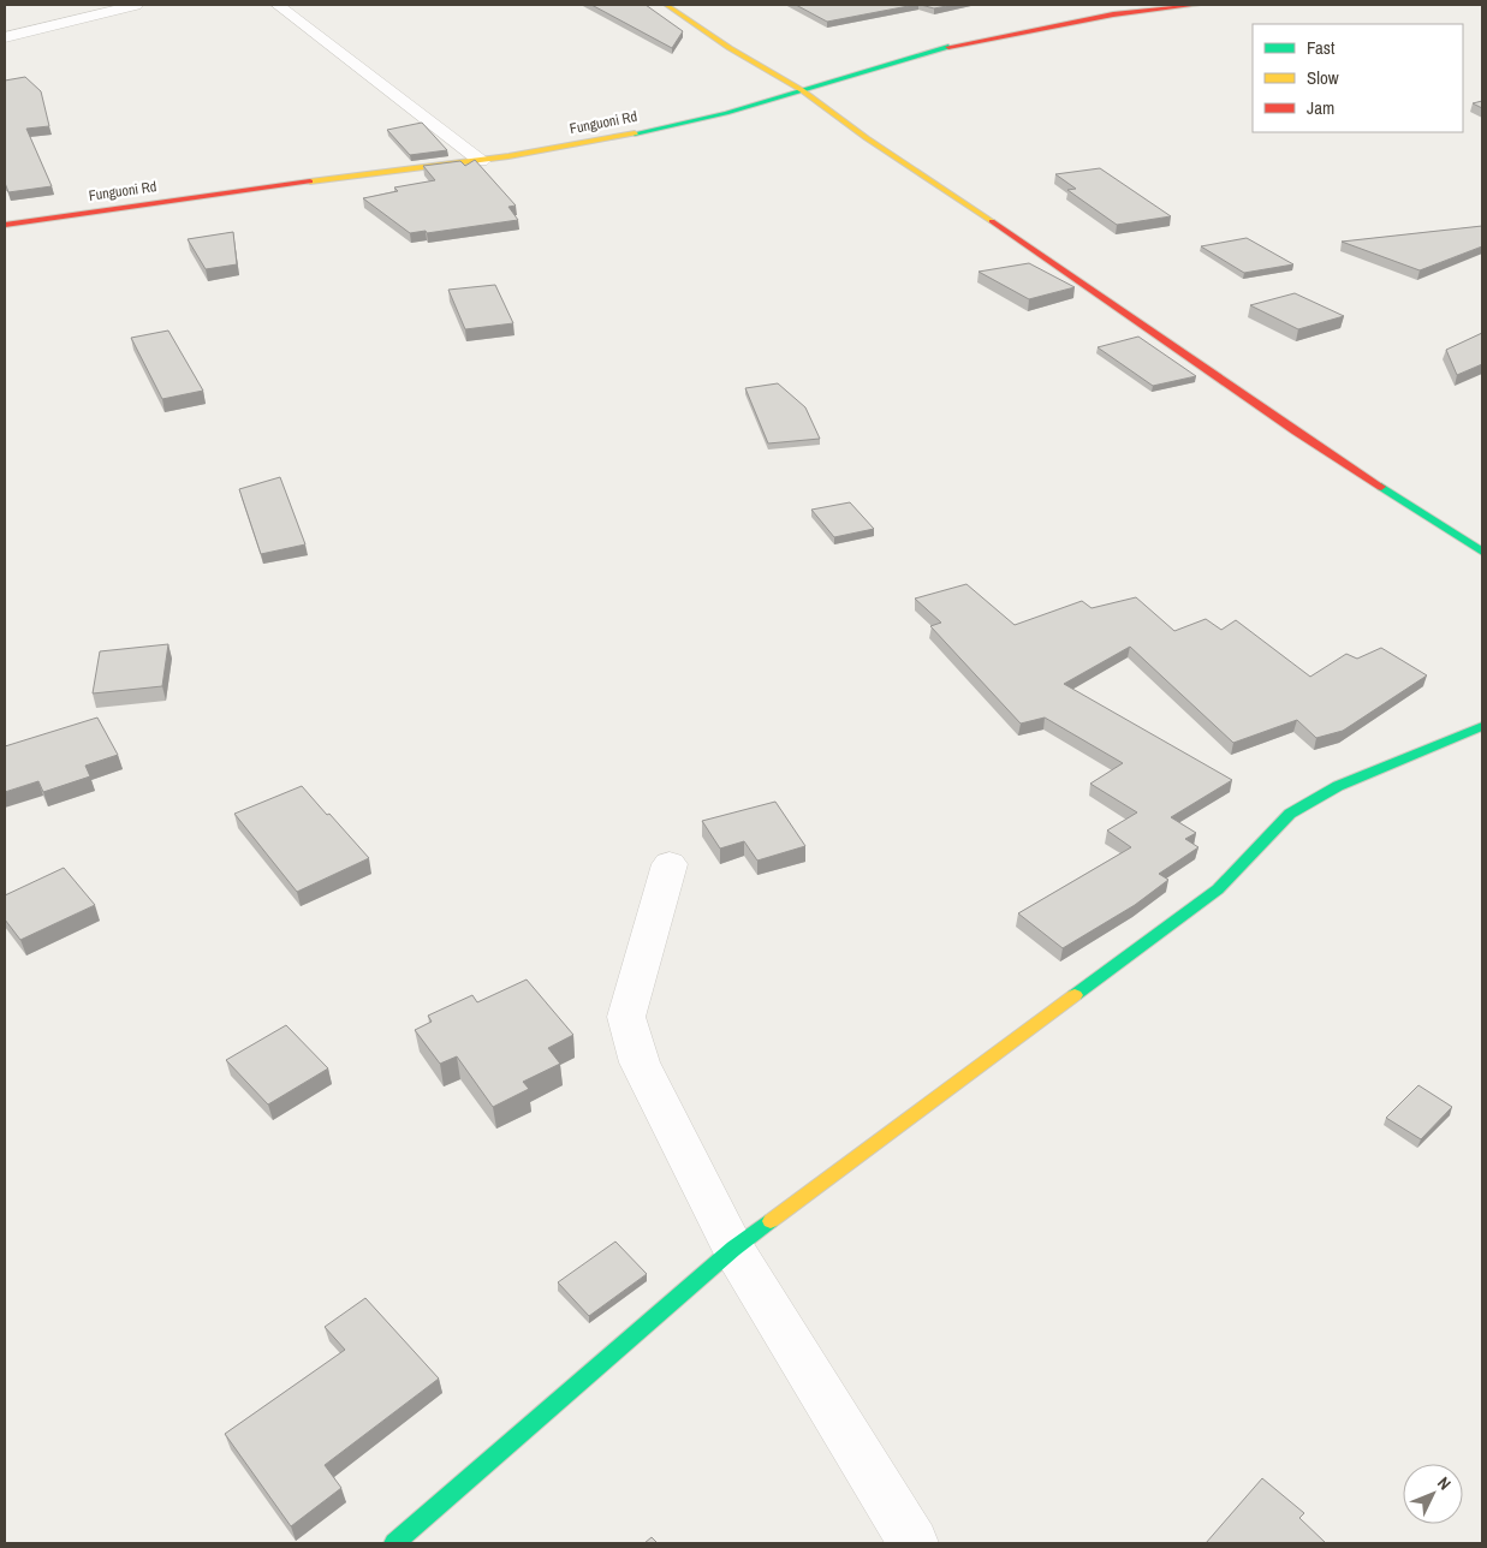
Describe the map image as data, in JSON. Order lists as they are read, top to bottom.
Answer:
{
  "streets": {
    "street": ["Funguoni Rd"]
  },
  "legend": ["Fast", "Slow", "Jam"],
  "north": "top right"
}
